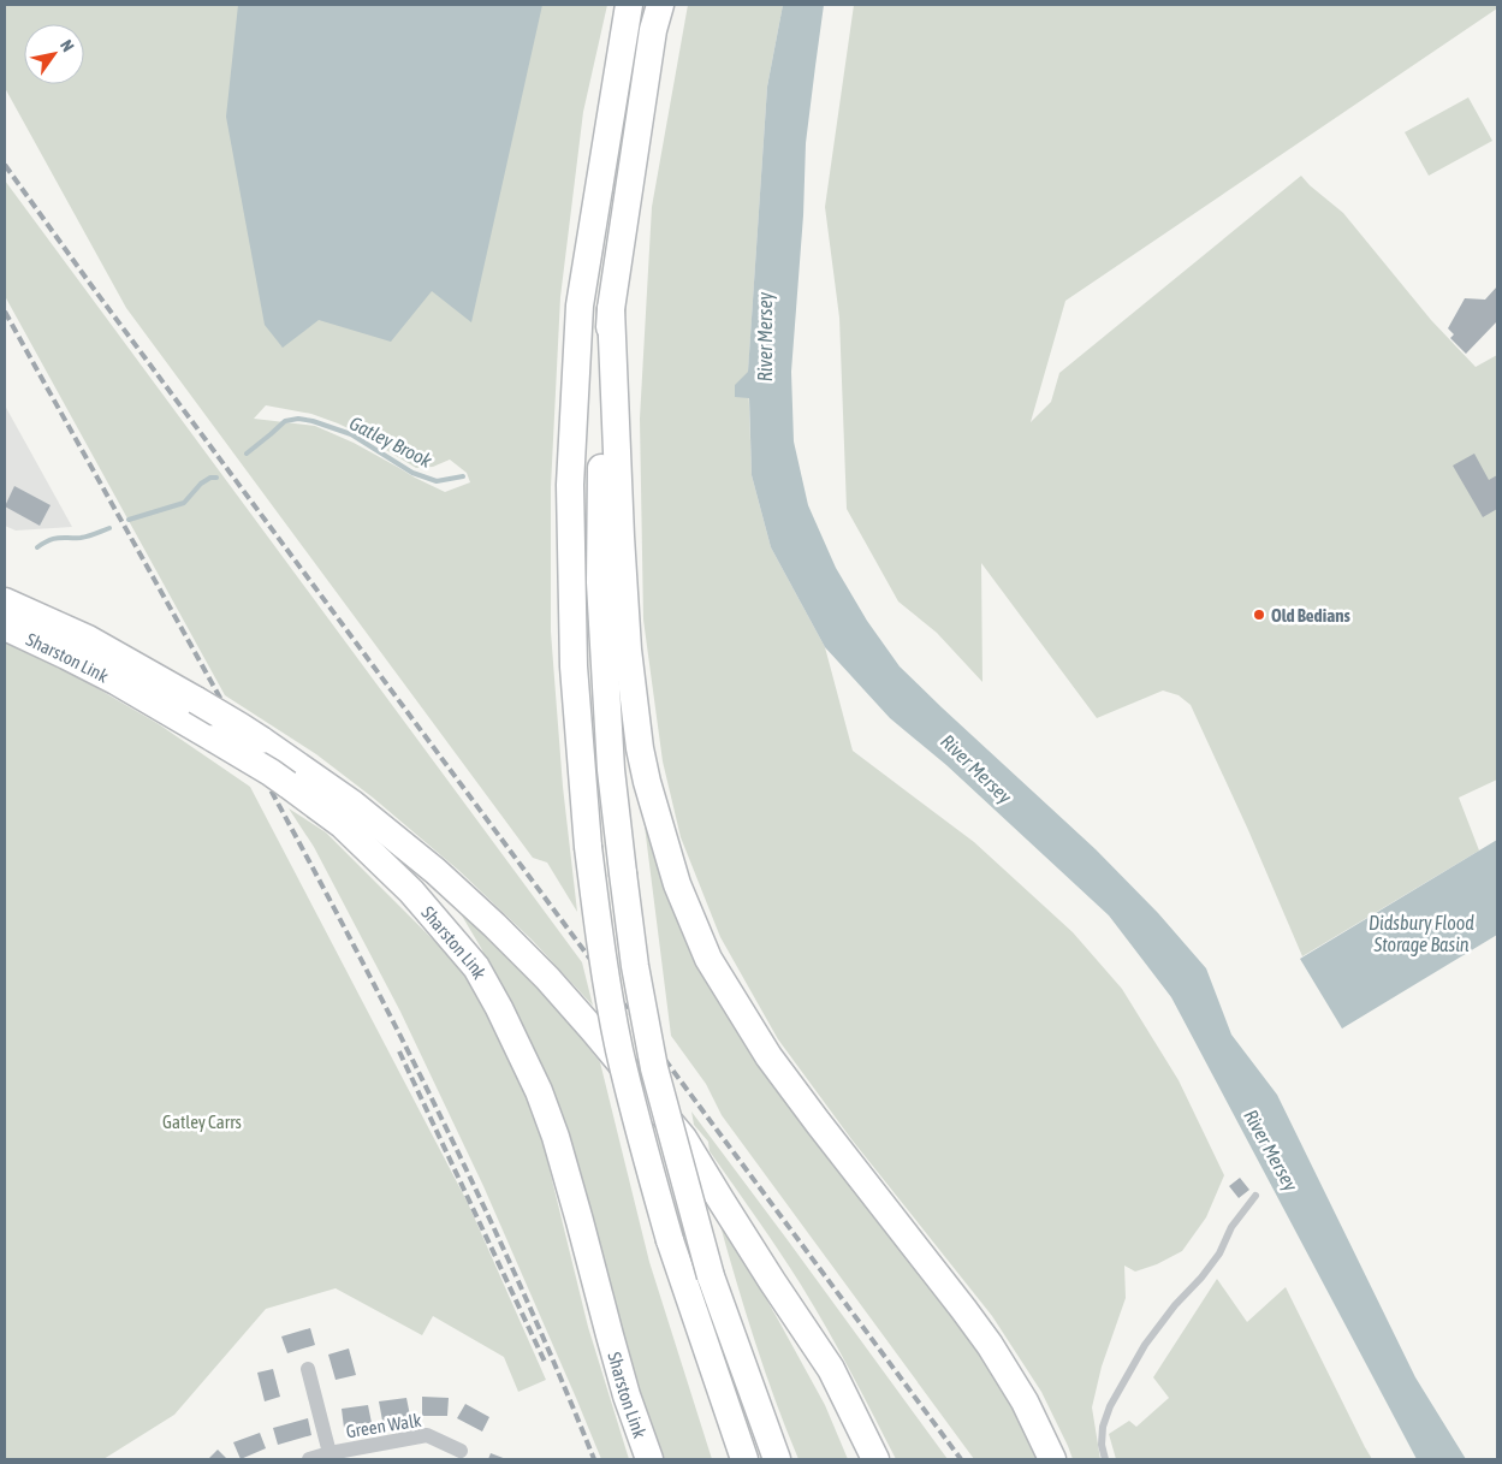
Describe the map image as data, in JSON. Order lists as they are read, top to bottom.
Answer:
{
  "streets": {
    "highway": ["Sharston Link"],
    "street": ["Green Walk"]
  },
  "water": ["River Mersey", "Gatley Brook", "Didsbury Flood Storage Basin"],
  "parks": ["Gatley Carrs"],
  "places": ["Old Bedians"],
  "north": "top right"
}
